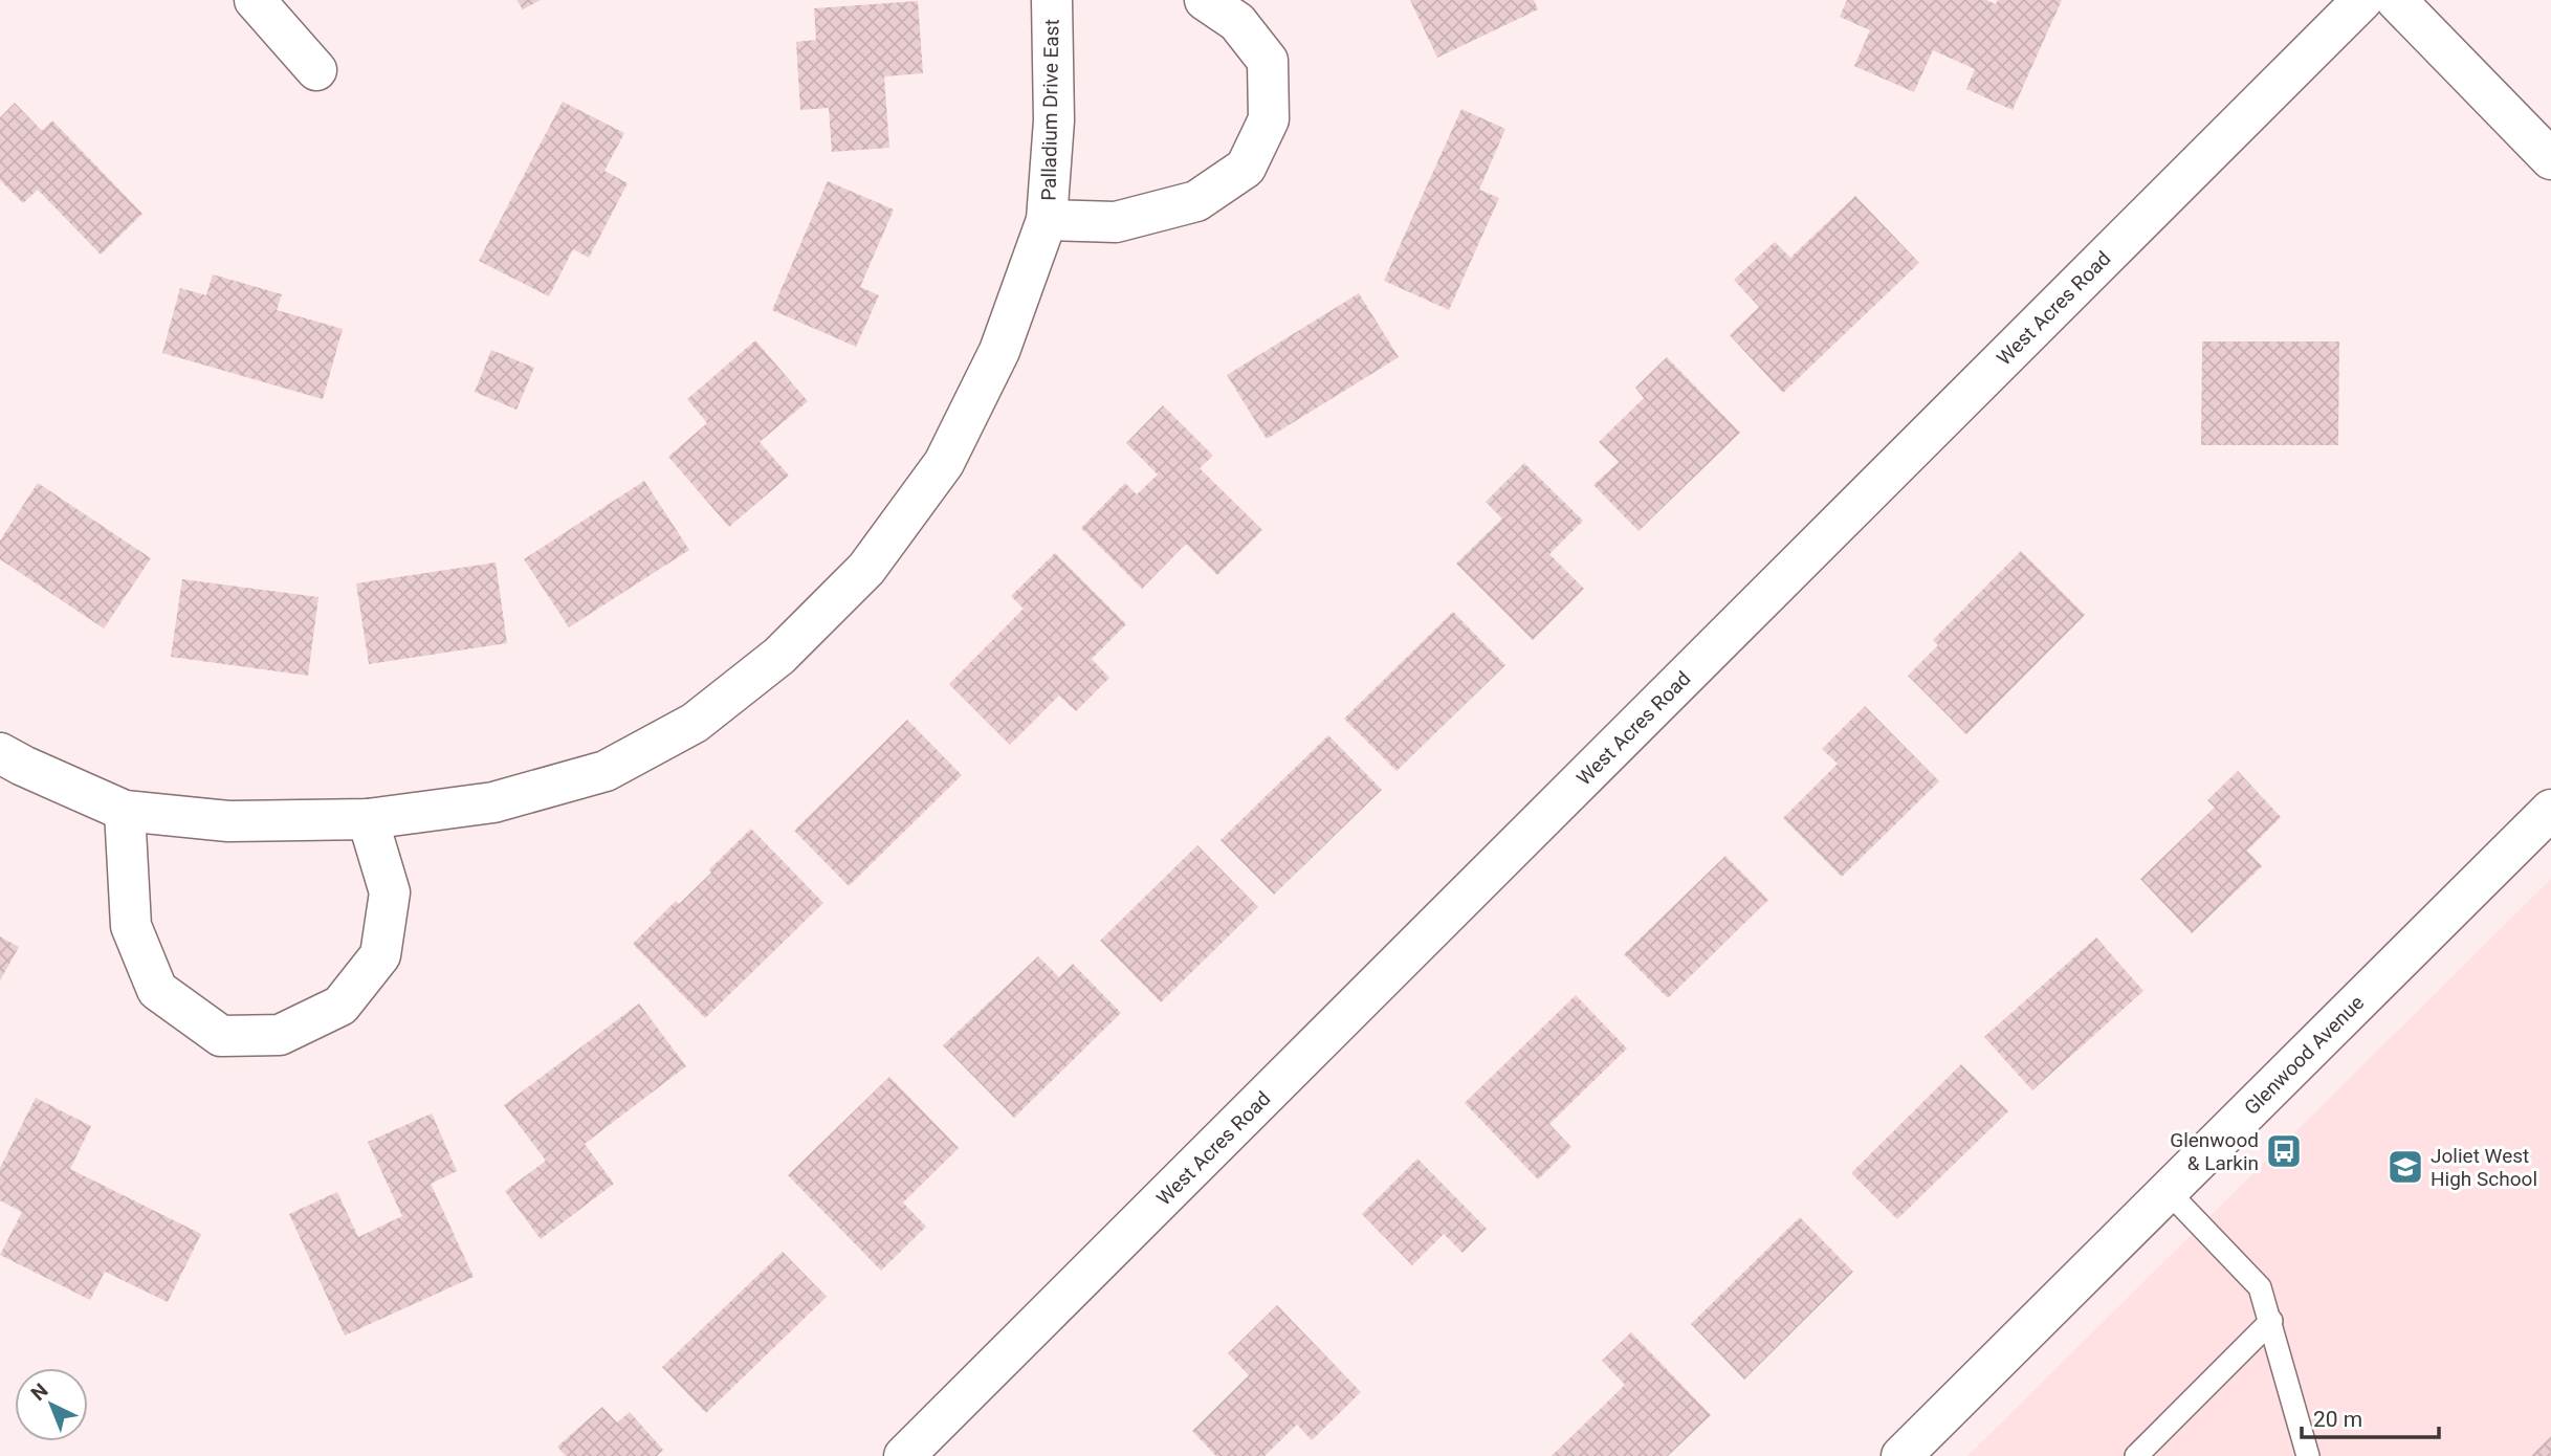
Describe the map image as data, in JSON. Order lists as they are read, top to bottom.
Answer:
{
  "streets": {
    "street": ["Palladium Drive East", "West Acres Road", "Glenwood Avenue"]
  },
  "places": {
    "bus stop": ["Glenwood & Larkin"],
    "school or university": ["Joliet West High School"]
  },
  "scale_bar": "20 m",
  "north": "top left"
}
